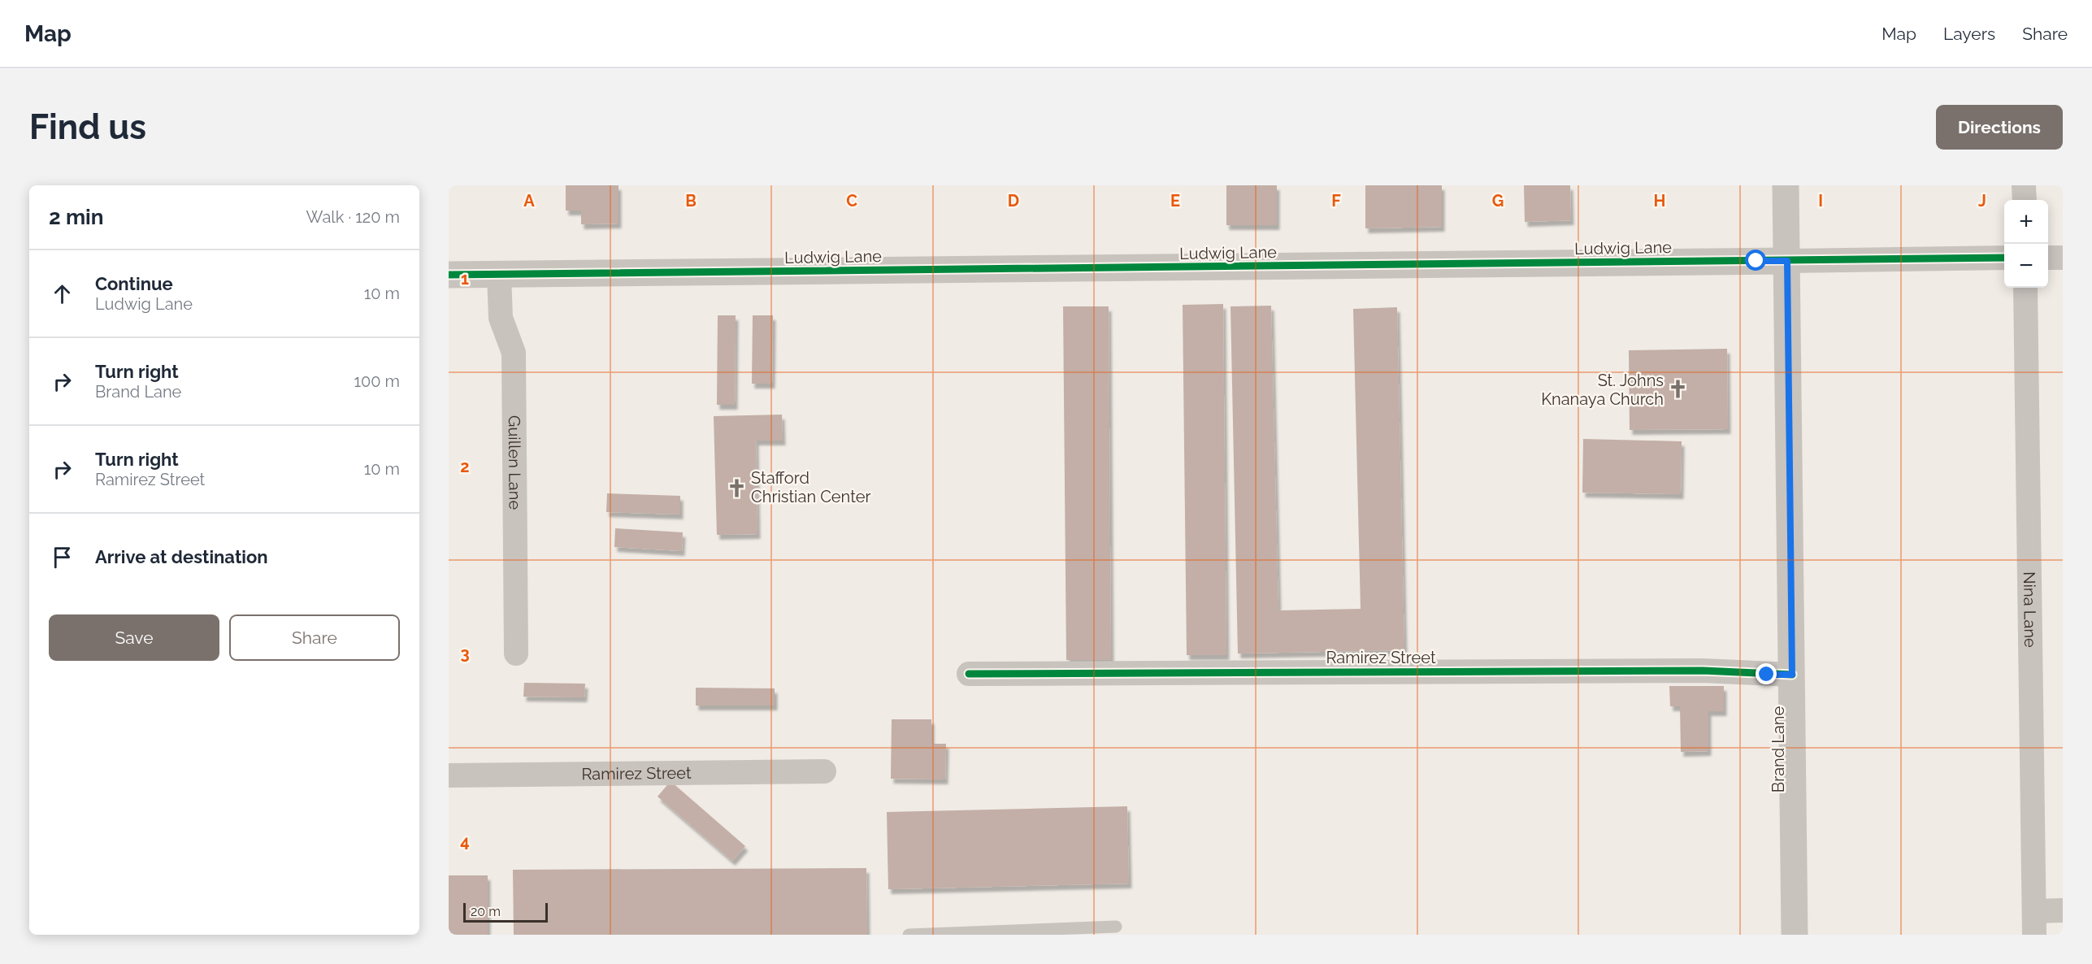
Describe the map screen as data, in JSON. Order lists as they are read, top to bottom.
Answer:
{
  "streets": {
    "street": [
      "Ludwig Lane",
      "Guillen Lane",
      "Nina Lane",
      "Ramirez Street",
      "Brand Lane"
    ]
  },
  "crossings": [
    ["Ludwig Lane", "Guillen Lane"],
    ["Ludwig Lane", "Brand Lane"],
    ["Ramirez Street", "Brand Lane"]
  ],
  "places": {
    "church": ["St. Johns Knanaya Church", "Stafford Christian Center"]
  },
  "scale_bar": "20 m",
  "page": {
    "header": "Map",
    "nav": ["Map", "Layers", "Share"],
    "buttons": [
      "Directions",
      ["Save", "Share"]
    ],
    "title": "Find us",
    "heading": ["2 min", "Walk · 120 m"],
    "map_buttons": ["+", "−"],
    "list": [
      ["Continue", "Ludwig Lane", "10 m"],
      ["Turn right", "Brand Lane", "100 m"],
      ["Turn right", "Ramirez Street", "10 m"],
      "Arrive at destination"
    ],
    "scale": "20 m"
  },
  "grid": {
    "columns": [
      "A",
      "B",
      "C",
      "D",
      "E",
      "F",
      "G",
      "H",
      "I",
      "J"
    ],
    "rows": [
      "1",
      "2",
      "3",
      "4"
    ]
  }
}
